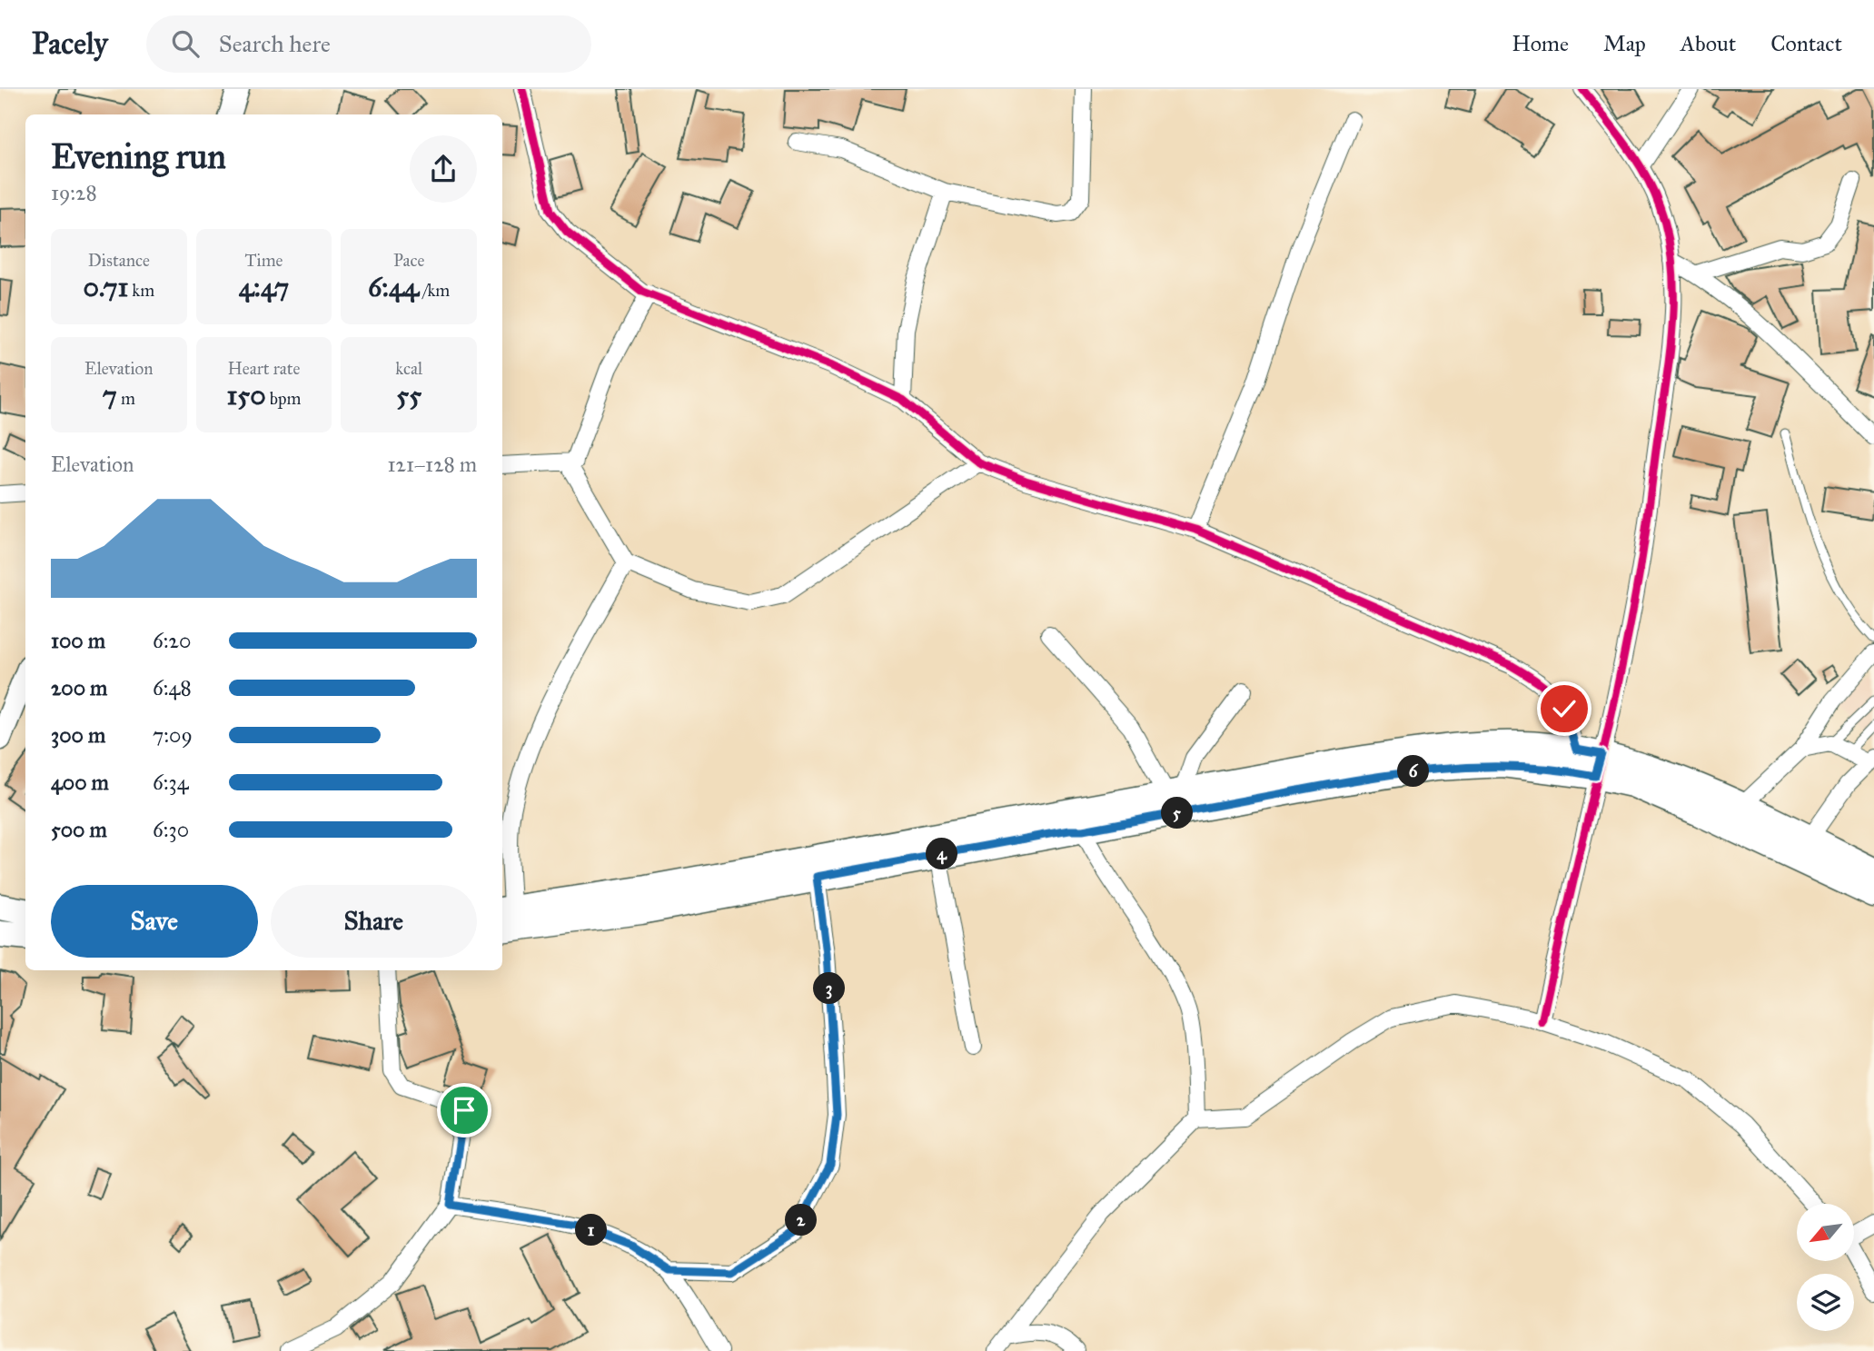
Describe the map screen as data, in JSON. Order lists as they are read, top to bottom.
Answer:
{
  "north": "bottom left",
  "page": {
    "header": "Pacely",
    "search": "Search here",
    "nav": [
      "Home",
      "Map",
      "About",
      "Contact"
    ],
    "heading": ["Evening run", "19:28"],
    "stats": [
      ["Distance", "0.71 km"],
      ["Time", "4:47"],
      ["Pace", "6:44 /km"],
      ["Elevation", "7 m"],
      ["Heart rate", "150 bpm"],
      ["kcal", "55"]
    ],
    "chart": ["Elevation", "121–128 m"],
    "list": [
      {
        "name": "100 m",
        "note": "6:20"
      },
      {
        "name": "200 m",
        "note": "6:48"
      },
      {
        "name": "300 m",
        "note": "7:09"
      },
      {
        "name": "400 m",
        "note": "6:34"
      },
      {
        "name": "500 m",
        "note": "6:30"
      }
    ],
    "pins": [
      "6",
      "5",
      "4",
      "3",
      "2",
      "1"
    ],
    "buttons": ["Save", "Share"]
  }
}
